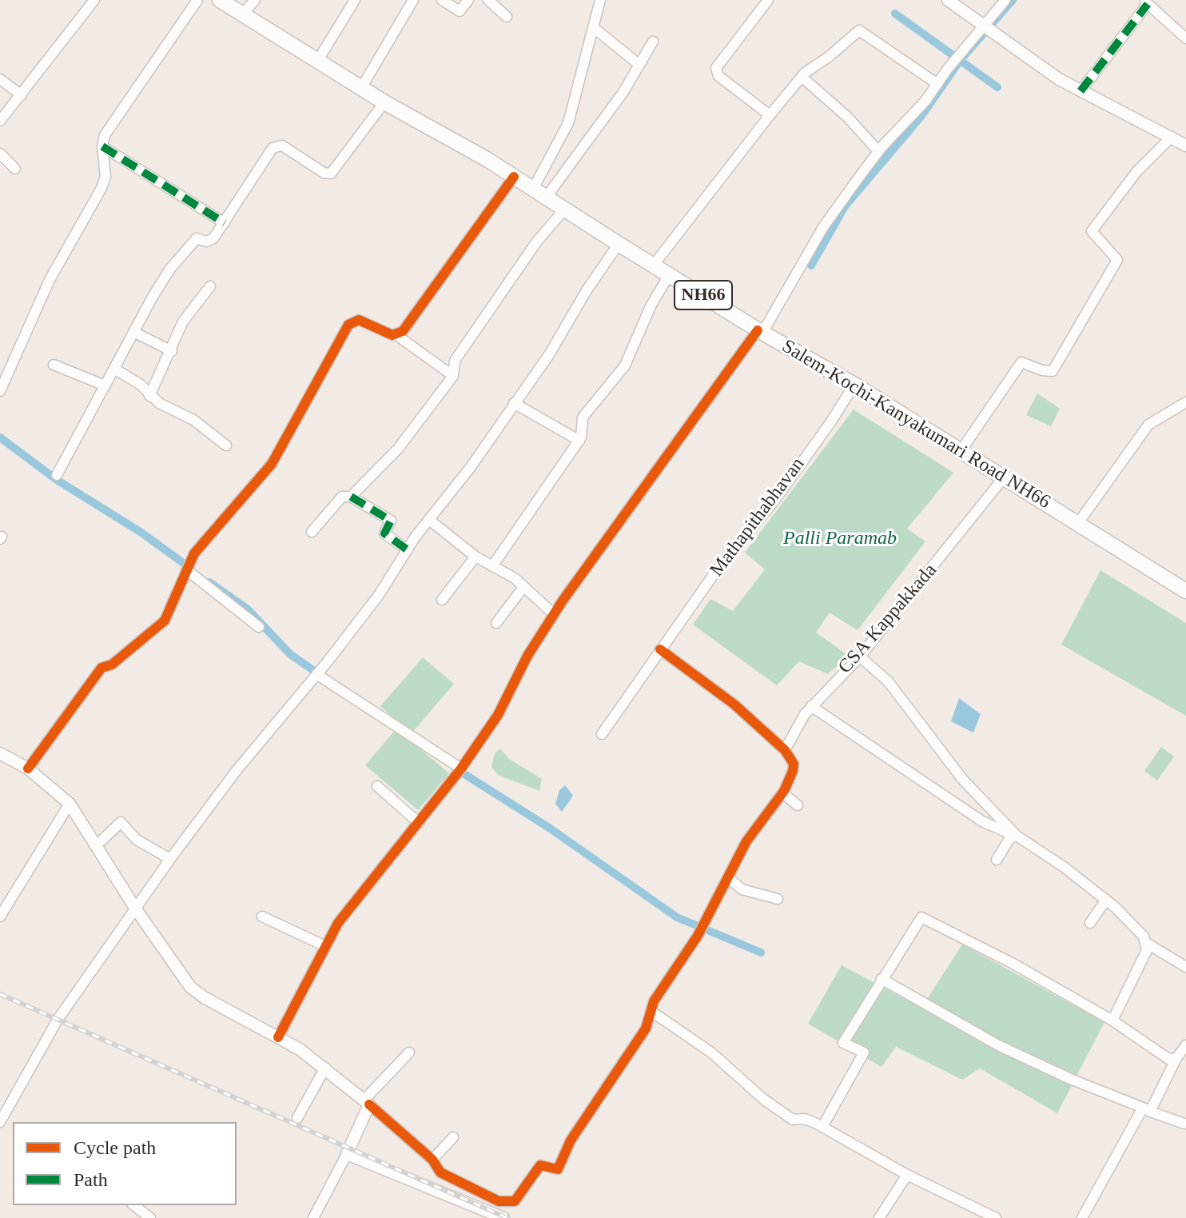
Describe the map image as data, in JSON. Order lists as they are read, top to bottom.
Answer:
{
  "streets": {
    "highway": ["NH66", "Salem-Kochi-Kanyakumari Road NH66"],
    "street": ["Mathapithabhavan", "CSA Kappakkada"]
  },
  "crossings": [
    ["Salem-Kochi-Kanyakumari Road NH66", "Mathapithabhavan"],
    ["Salem-Kochi-Kanyakumari Road NH66", "CSA Kappakkada"]
  ],
  "parks": ["Palli Paramab"],
  "legend": ["Cycle path", "Path"]
}
